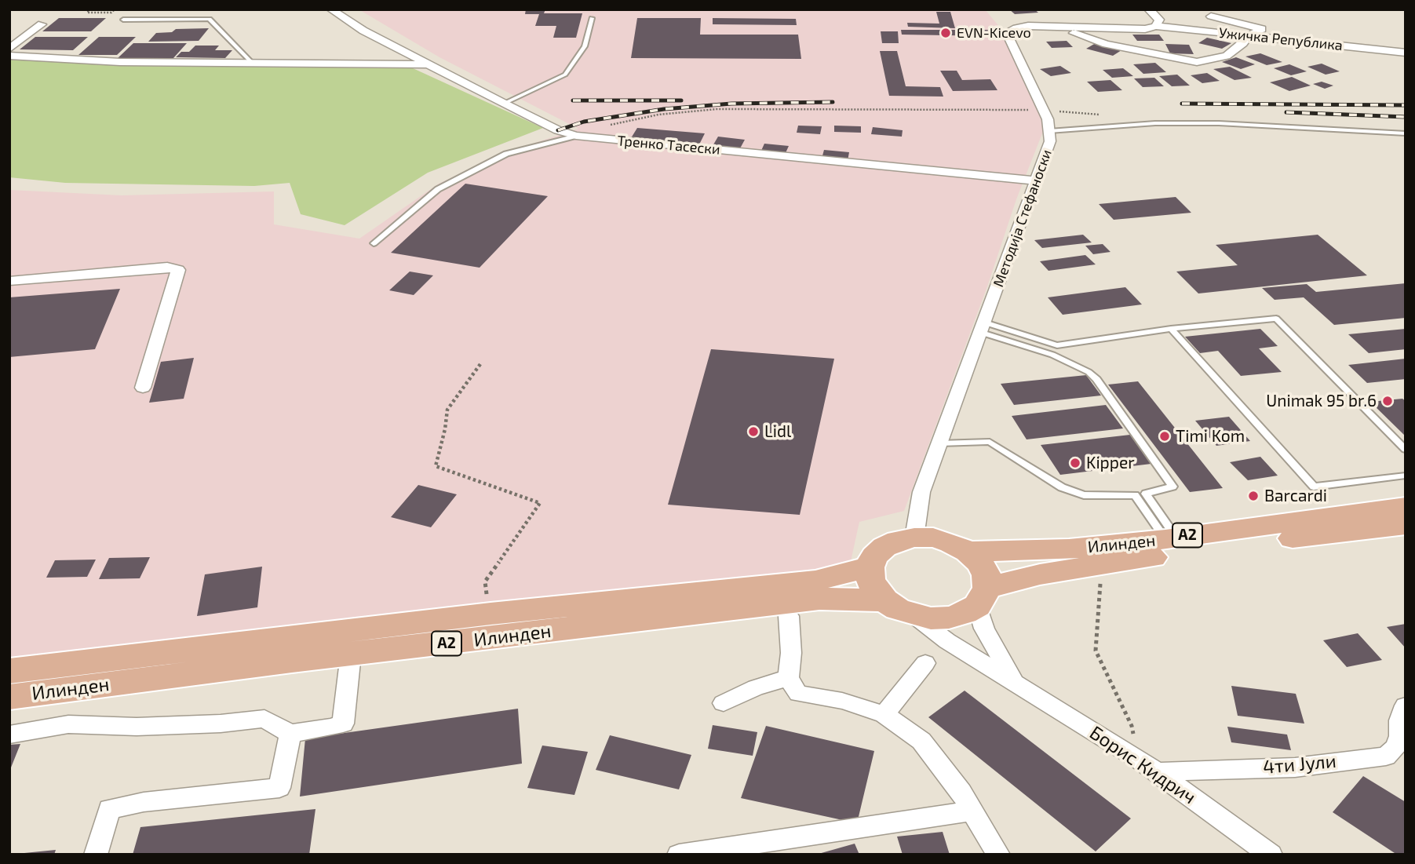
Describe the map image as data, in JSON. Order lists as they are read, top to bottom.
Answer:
{
  "streets": {
    "main road": ["A2", "Илинден"],
    "street": [
      "Ужичка Република",
      "Тренко Тасески",
      "Методија Стефаноски",
      "4ти Јули",
      "Борис Кидрич"
    ]
  },
  "crossings": [
    ["Ужичка Република", "Методија Стефаноски"],
    ["Тренко Тасески", "Методија Стефаноски"],
    ["Методија Стефаноски", "Илинден"],
    ["Методија Стефаноски", "Борис Кидрич"],
    ["Илинден", "Борис Кидрич"],
    ["4ти Јули", "Борис Кидрич"]
  ],
  "places": [
    "EVN-Kicevo",
    "Unimak 95 br.6",
    "Lidl",
    "Timi Kom",
    "Kipper",
    "Barcardi"
  ]
}
